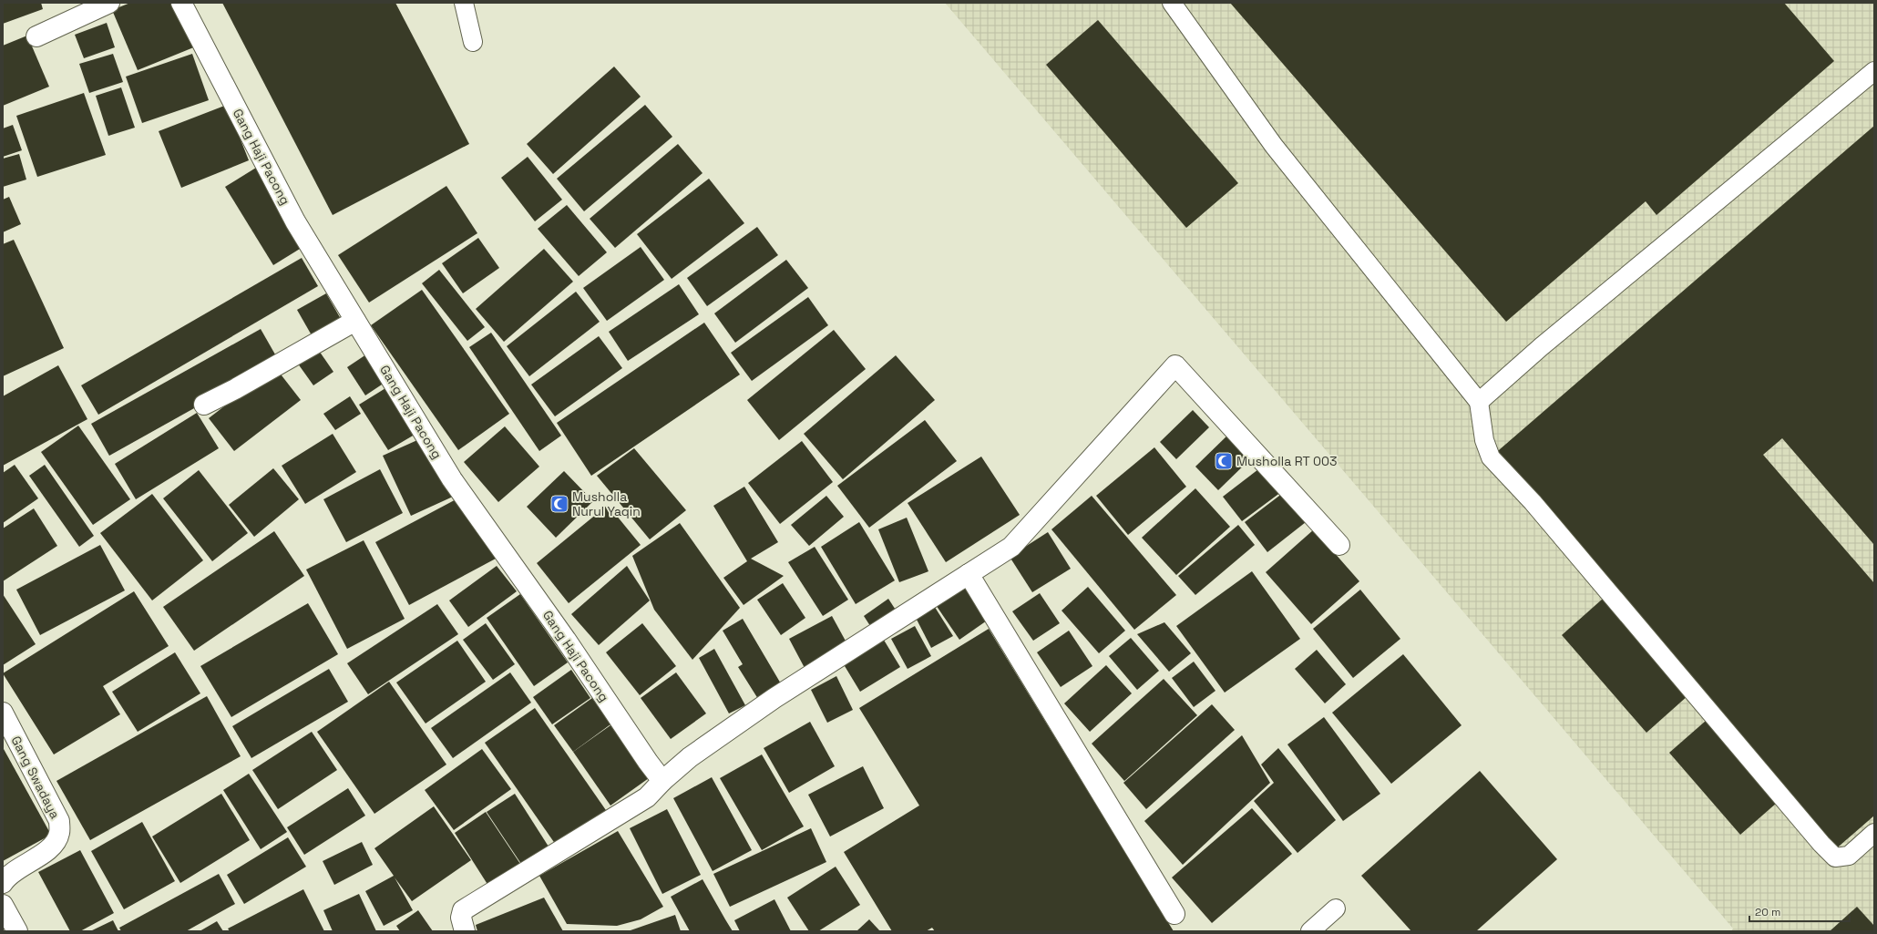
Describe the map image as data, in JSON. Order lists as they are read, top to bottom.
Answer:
{
  "streets": {
    "street": ["Gang Haji Pacong", "Gang Swadaya"]
  },
  "places": {
    "mosque": ["Musholla RT 003", "Musholla Nurul Yaqin"]
  },
  "scale_bar": "20 m"
}
